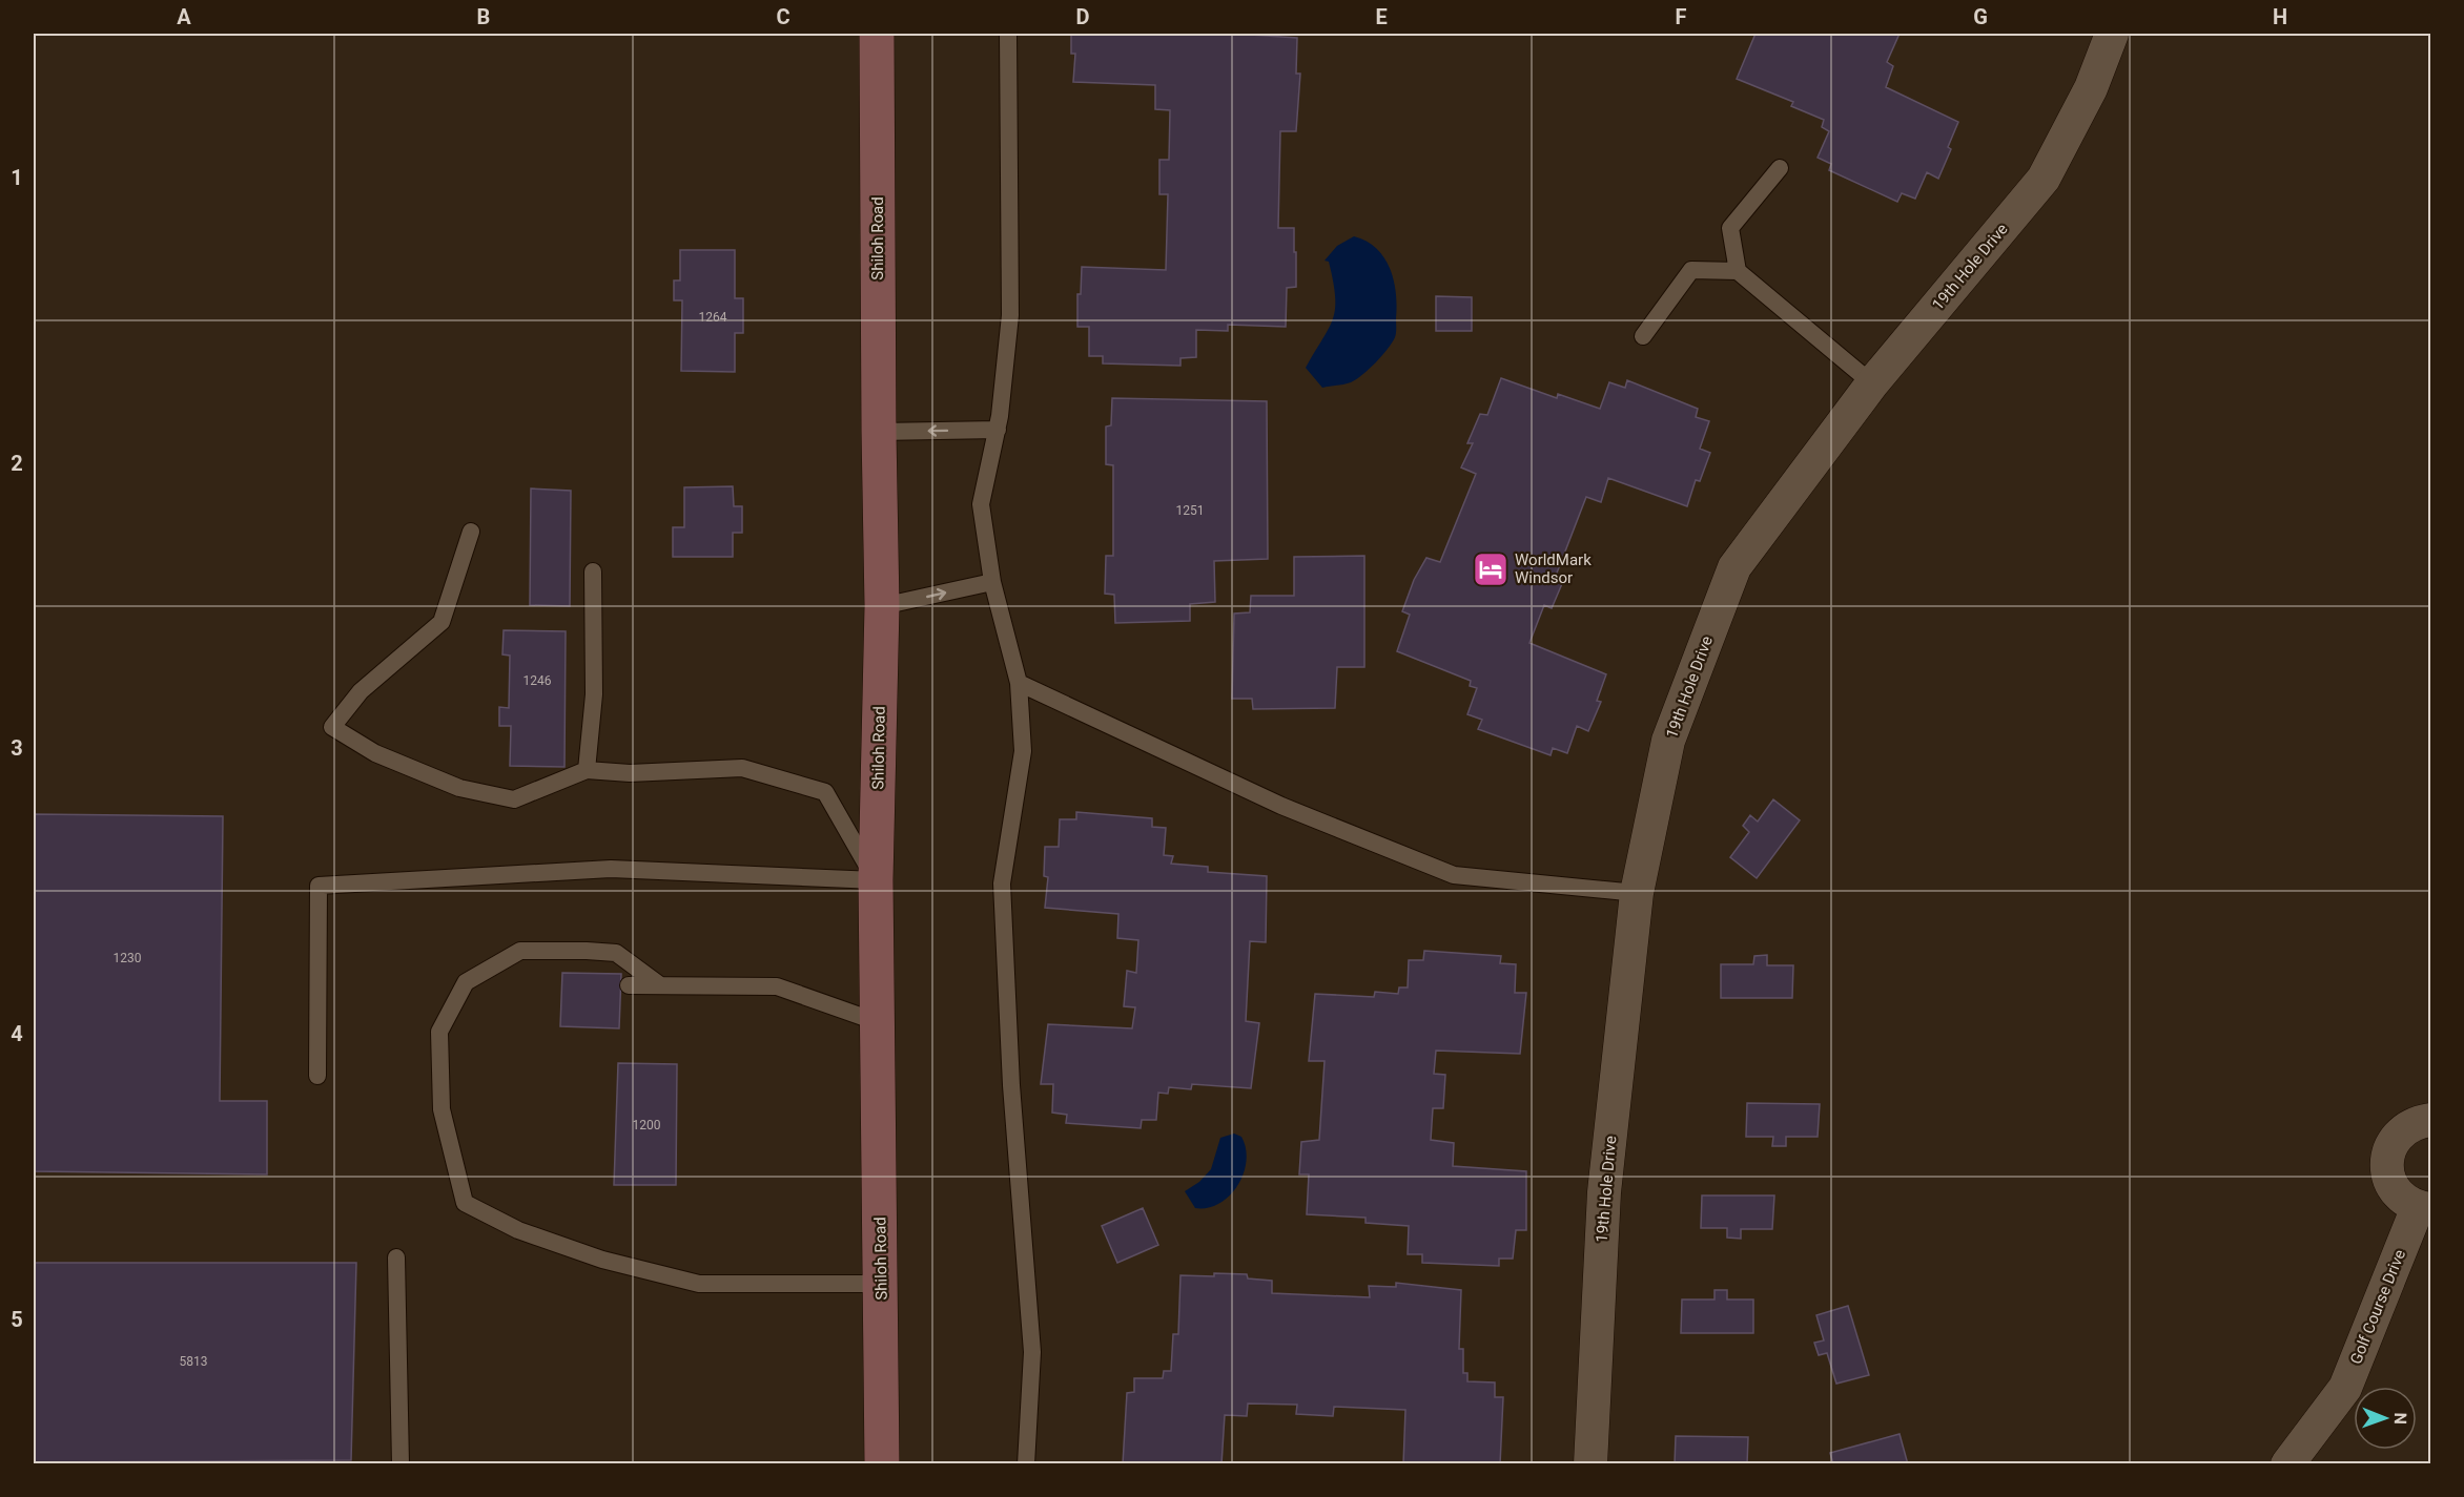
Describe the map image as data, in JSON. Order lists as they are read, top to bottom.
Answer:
{
  "streets": {
    "main road": ["Shiloh Road"],
    "street": ["19th Hole Drive", "Golf Course Drive"]
  },
  "places": {
    "hotel": ["WorldMark Windsor"]
  },
  "house_numbers": [
    "1264",
    "1251",
    "1246",
    "1230",
    "1200",
    "5813"
  ],
  "north": "right",
  "grid": {
    "columns": [
      "A",
      "B",
      "C",
      "D",
      "E",
      "F",
      "G",
      "H"
    ],
    "rows": [
      "1",
      "2",
      "3",
      "4",
      "5"
    ]
  }
}
